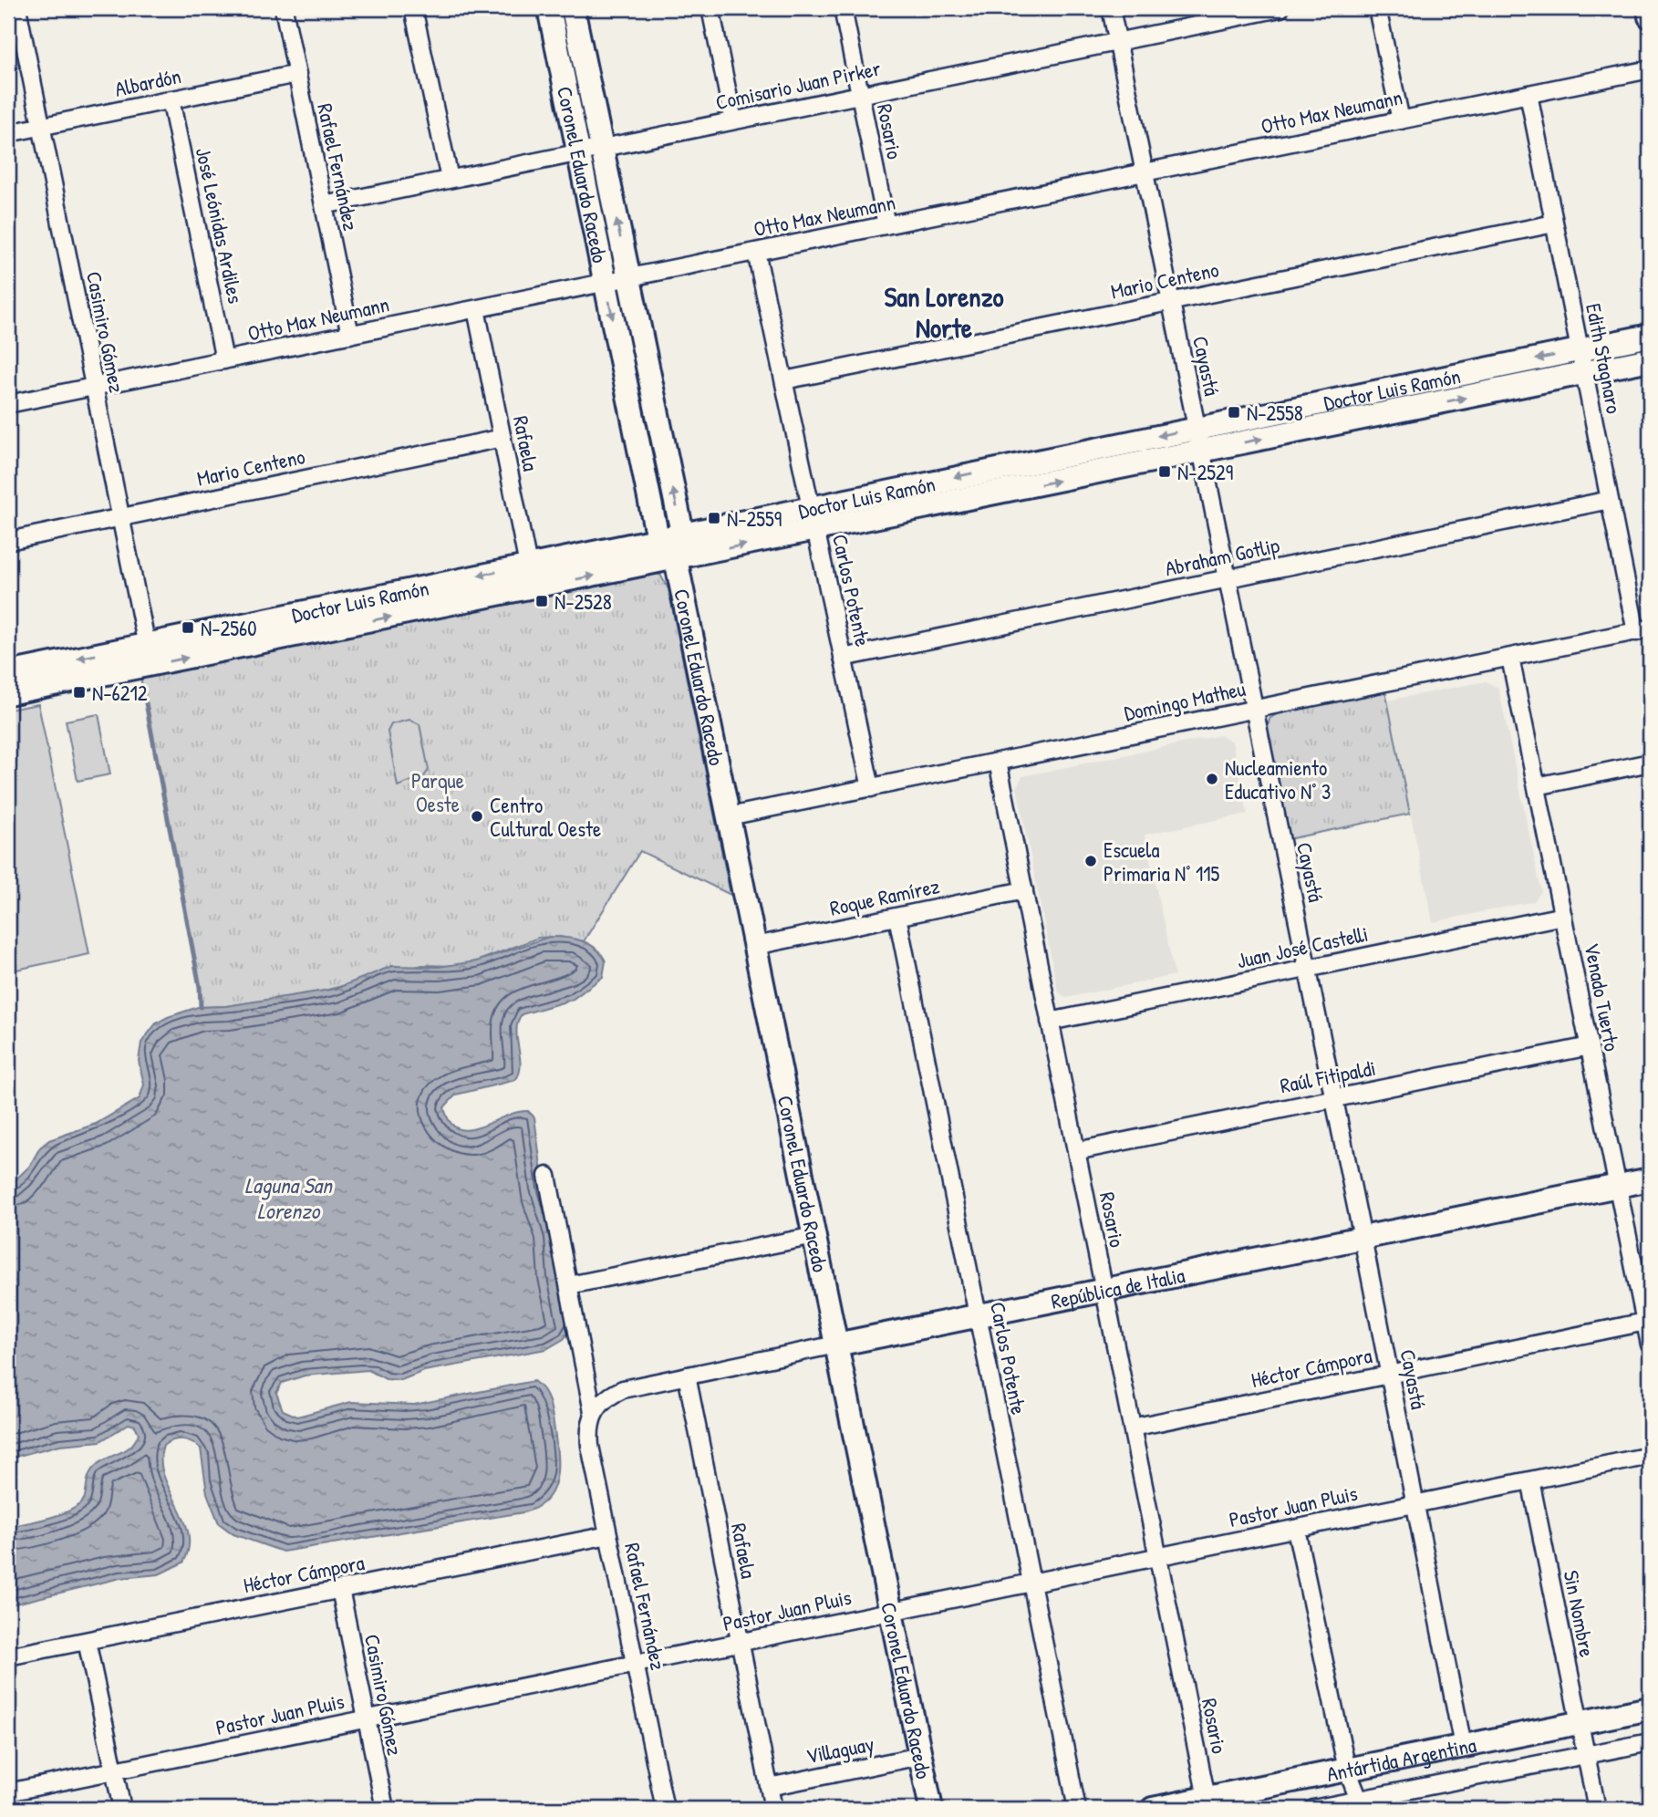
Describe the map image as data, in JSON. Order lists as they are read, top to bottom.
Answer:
{
  "streets": {
    "street": [
      "Albardón",
      "Comisario Juan Pirker",
      "Otto Max Neumann",
      "Rosario",
      "Rafael Fernández",
      "Coronel Eduardo Racedo",
      "José Leónidas Ardiles",
      "Mario Centeno",
      "Casimiro Gómez",
      "Edith Stagnaro",
      "Cayastá",
      "Doctor Luis Ramón",
      "Rafaela",
      "Abraham Gotlip",
      "Carlos Potente",
      "Domingo Matheu",
      "Roque Ramírez",
      "Juan José Castelli",
      "Venado Tuerto",
      "Raúl Fitipaldi",
      "República de Italia",
      "Héctor Cámpora",
      "Pastor Juan Pluis",
      "Sin Nombre",
      "Villaguay",
      "Antártida Argentina"
    ]
  },
  "crossings": [
    ["Albardón", "Rafael Fernández"],
    ["Albardón", "José Leónidas Ardiles"],
    ["Albardón", "Casimiro Gómez"],
    ["Comisario Juan Pirker", "Rosario"],
    ["Comisario Juan Pirker", "Rafael Fernández"],
    ["Comisario Juan Pirker", "Coronel Eduardo Racedo"],
    ["Comisario Juan Pirker", "Cayastá"],
    ["Otto Max Neumann", "Rosario"],
    ["Otto Max Neumann", "Rafael Fernández"],
    ["Otto Max Neumann", "Coronel Eduardo Racedo"],
    ["Otto Max Neumann", "José Leónidas Ardiles"],
    ["Otto Max Neumann", "Casimiro Gómez"],
    ["Otto Max Neumann", "Edith Stagnaro"],
    ["Otto Max Neumann", "Cayastá"],
    ["Otto Max Neumann", "Rafaela"],
    ["Otto Max Neumann", "Carlos Potente"],
    ["Rosario", "Domingo Matheu"],
    ["Rosario", "Roque Ramírez"],
    ["Rosario", "Juan José Castelli"],
    ["Rosario", "Raúl Fitipaldi"],
    ["Rosario", "República de Italia"],
    ["Rosario", "Héctor Cámpora"],
    ["Rosario", "Pastor Juan Pluis"],
    ["Rosario", "Antártida Argentina"],
    ["Rafael Fernández", "República de Italia"],
    ["Rafael Fernández", "Héctor Cámpora"],
    ["Rafael Fernández", "Pastor Juan Pluis"],
    ["Coronel Eduardo Racedo", "Doctor Luis Ramón"],
    ["Coronel Eduardo Racedo", "Domingo Matheu"],
    ["Coronel Eduardo Racedo", "Roque Ramírez"],
    ["Coronel Eduardo Racedo", "República de Italia"],
    ["Coronel Eduardo Racedo", "Pastor Juan Pluis"],
    ["Coronel Eduardo Racedo", "Villaguay"],
    ["Mario Centeno", "Casimiro Gómez"],
    ["Mario Centeno", "Edith Stagnaro"],
    ["Mario Centeno", "Cayastá"],
    ["Mario Centeno", "Rafaela"],
    ["Mario Centeno", "Carlos Potente"],
    ["Casimiro Gómez", "Doctor Luis Ramón"],
    ["Casimiro Gómez", "Héctor Cámpora"],
    ["Casimiro Gómez", "Pastor Juan Pluis"],
    ["Edith Stagnaro", "Doctor Luis Ramón"],
    ["Edith Stagnaro", "Abraham Gotlip"],
    ["Edith Stagnaro", "Domingo Matheu"],
    ["Cayastá", "Doctor Luis Ramón"],
    ["Cayastá", "Abraham Gotlip"],
    ["Cayastá", "Domingo Matheu"],
    ["Cayastá", "Juan José Castelli"],
    ["Cayastá", "Raúl Fitipaldi"],
    ["Cayastá", "República de Italia"],
    ["Cayastá", "Héctor Cámpora"],
    ["Cayastá", "Pastor Juan Pluis"],
    ["Cayastá", "Antártida Argentina"],
    ["Doctor Luis Ramón", "Rafaela"],
    ["Doctor Luis Ramón", "Carlos Potente"],
    ["Rafaela", "República de Italia"],
    ["Rafaela", "Pastor Juan Pluis"],
    ["Rafaela", "Villaguay"],
    ["Abraham Gotlip", "Carlos Potente"],
    ["Carlos Potente", "Domingo Matheu"],
    ["Carlos Potente", "Roque Ramírez"],
    ["Carlos Potente", "República de Italia"],
    ["Carlos Potente", "Pastor Juan Pluis"],
    ["Domingo Matheu", "Venado Tuerto"],
    ["Juan José Castelli", "Venado Tuerto"],
    ["Venado Tuerto", "Raúl Fitipaldi"],
    ["Venado Tuerto", "República de Italia"],
    ["Venado Tuerto", "Héctor Cámpora"],
    ["Pastor Juan Pluis", "Sin Nombre"],
    ["Sin Nombre", "Antártida Argentina"]
  ],
  "districts": ["San Lorenzo Norte"],
  "water": ["Laguna San Lorenzo"],
  "parks": ["Parque Oeste"],
  "places": {
    "transit": [
      "N-2558",
      "N-2529",
      "N-2559",
      "N-2528",
      "N-2560",
      "N-6212"
    ],
    "other": ["Nucleamiento Educativo N° 3", "Centro Cultural Oeste", "Escuela Primaria N° 115"]
  }
}
